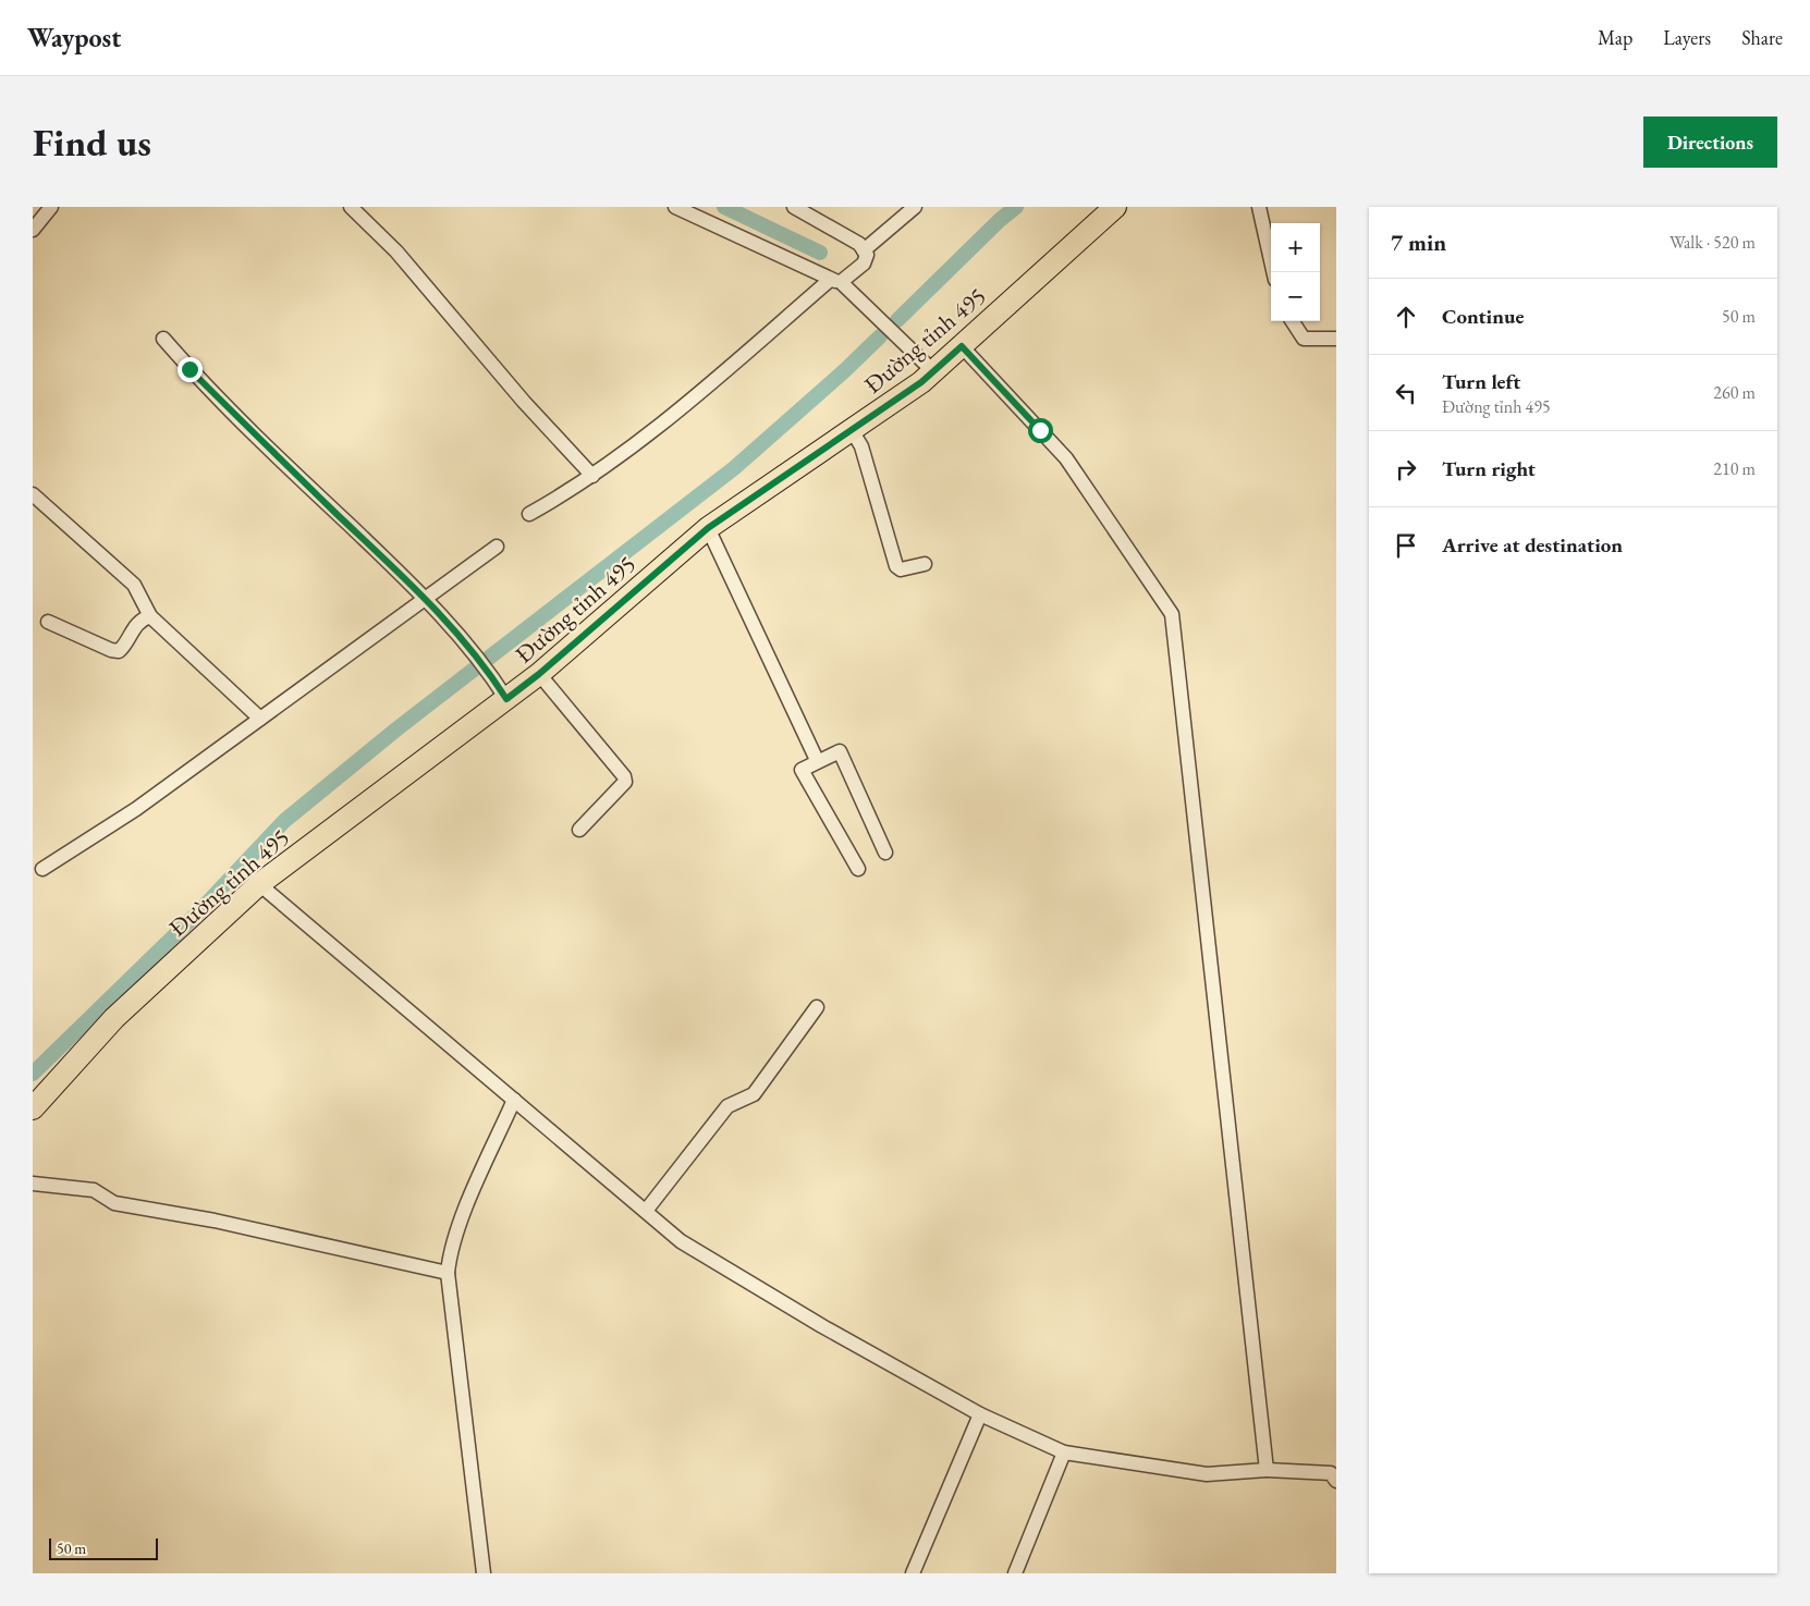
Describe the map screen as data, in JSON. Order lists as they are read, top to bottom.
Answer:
{
  "streets": {
    "main road": ["Đường tỉnh 495"]
  },
  "scale_bar": "50 m",
  "page": {
    "header": "Waypost",
    "nav": ["Map", "Layers", "Share"],
    "buttons": "Directions",
    "title": "Find us",
    "heading": ["7 min", "Walk · 520 m"],
    "map_buttons": ["+", "−"],
    "list": [
      ["Continue", "50 m"],
      ["Turn left", "Đường tỉnh 495", "260 m"],
      ["Turn right", "210 m"],
      "Arrive at destination"
    ],
    "scale": "50 m"
  }
}
